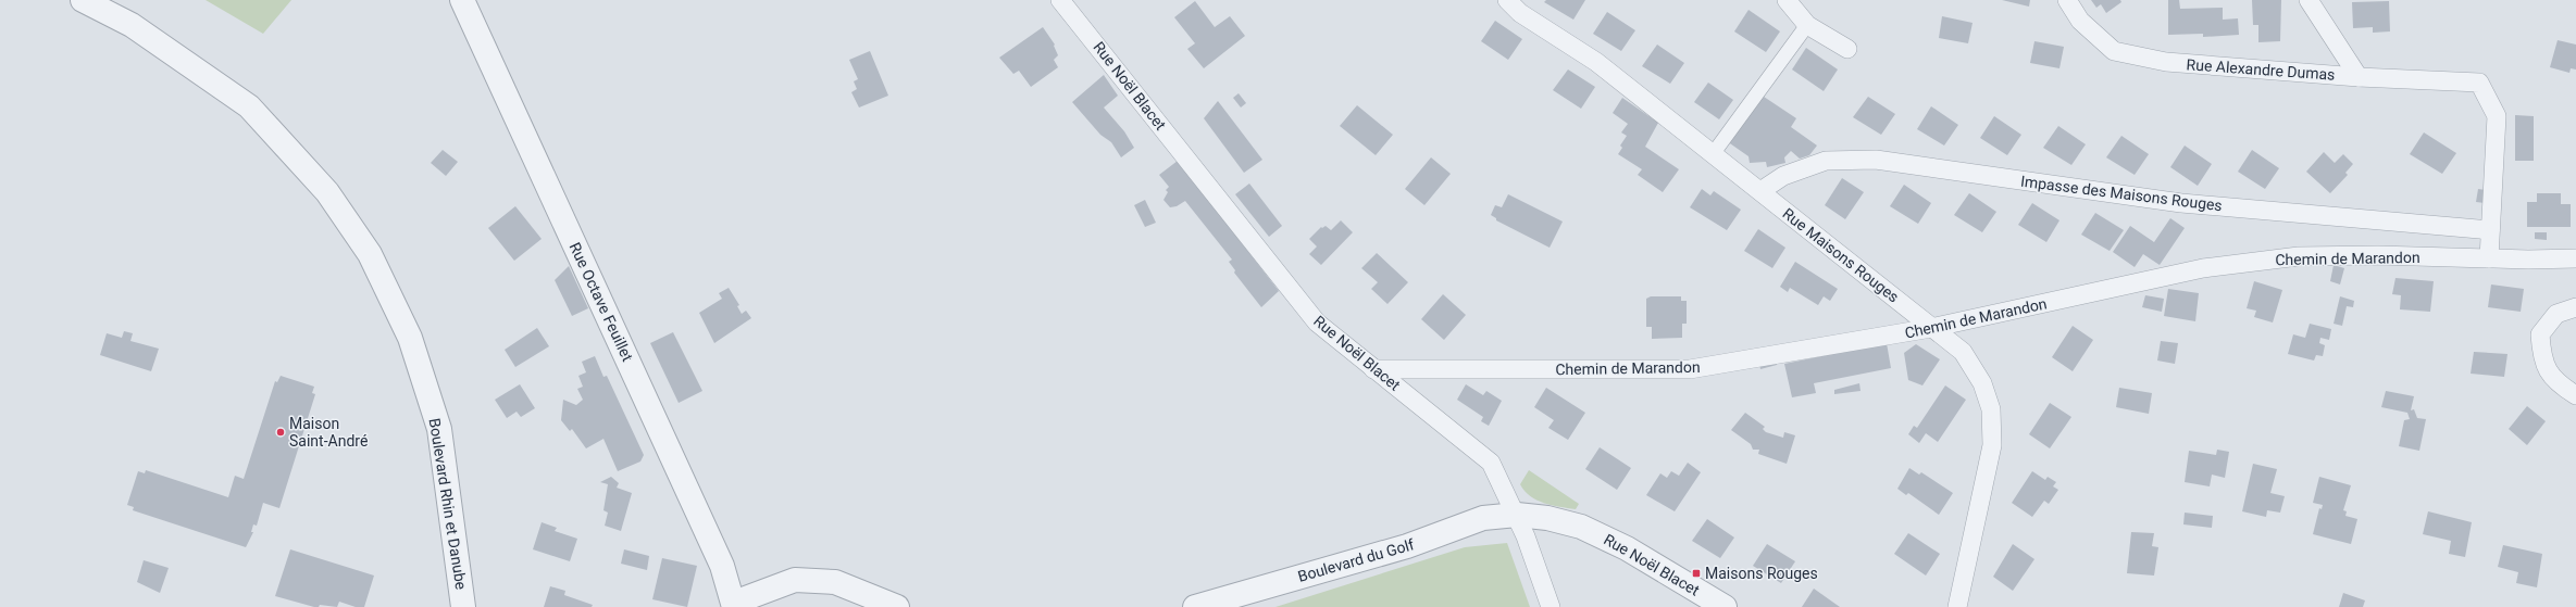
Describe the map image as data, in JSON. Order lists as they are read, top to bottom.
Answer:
{
  "streets": {
    "street": [
      "Rue Alexandre Dumas",
      "Rue Noël Blacet",
      "Impasse des Maisons Rouges",
      "Rue Maisons Rouges",
      "Chemin de Marandon",
      "Rue Octave Feuillet",
      "Boulevard Rhin et Danube",
      "Boulevard du Golf"
    ]
  },
  "crossings": [
    ["Rue Alexandre Dumas", "Impasse des Maisons Rouges"],
    ["Rue Noël Blacet", "Chemin de Marandon"],
    ["Rue Noël Blacet", "Boulevard du Golf"],
    ["Impasse des Maisons Rouges", "Rue Maisons Rouges"],
    ["Rue Maisons Rouges", "Chemin de Marandon"]
  ],
  "places": {
    "other": ["Maison Saint-André"],
    "transit": ["Maisons Rouges"]
  }
}
